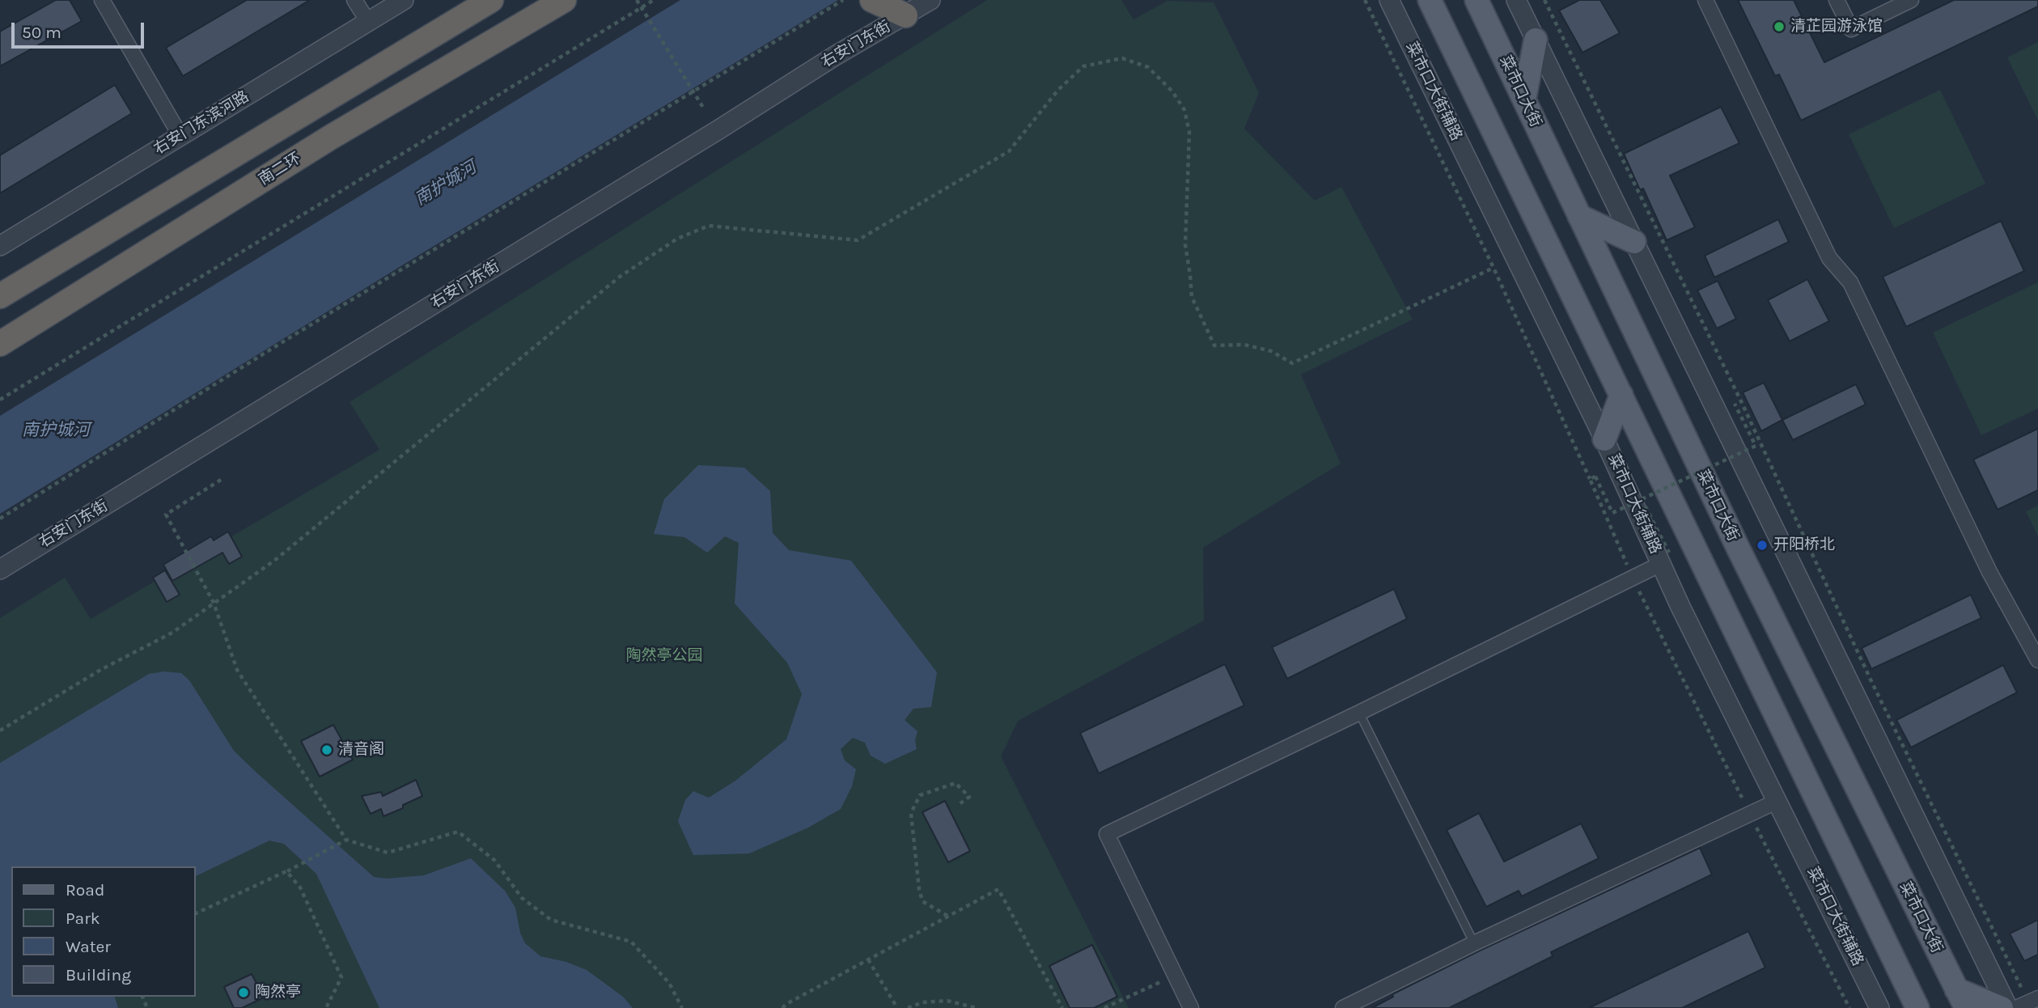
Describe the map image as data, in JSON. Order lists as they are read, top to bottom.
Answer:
{
  "streets": {
    "highway": ["南二环"],
    "main road": ["菜市口大街"],
    "street": ["右安门东街", "菜市口大街辅路", "右安门东滨河路"]
  },
  "water": ["南护城河"],
  "parks": ["陶然亭公园"],
  "places": [
    "清芷园游泳馆",
    "开阳桥北",
    "清音阁",
    "陶然亭"
  ],
  "legend": [
    "Road",
    "Park",
    "Water",
    "Building"
  ],
  "scale_bar": "50 m"
}
